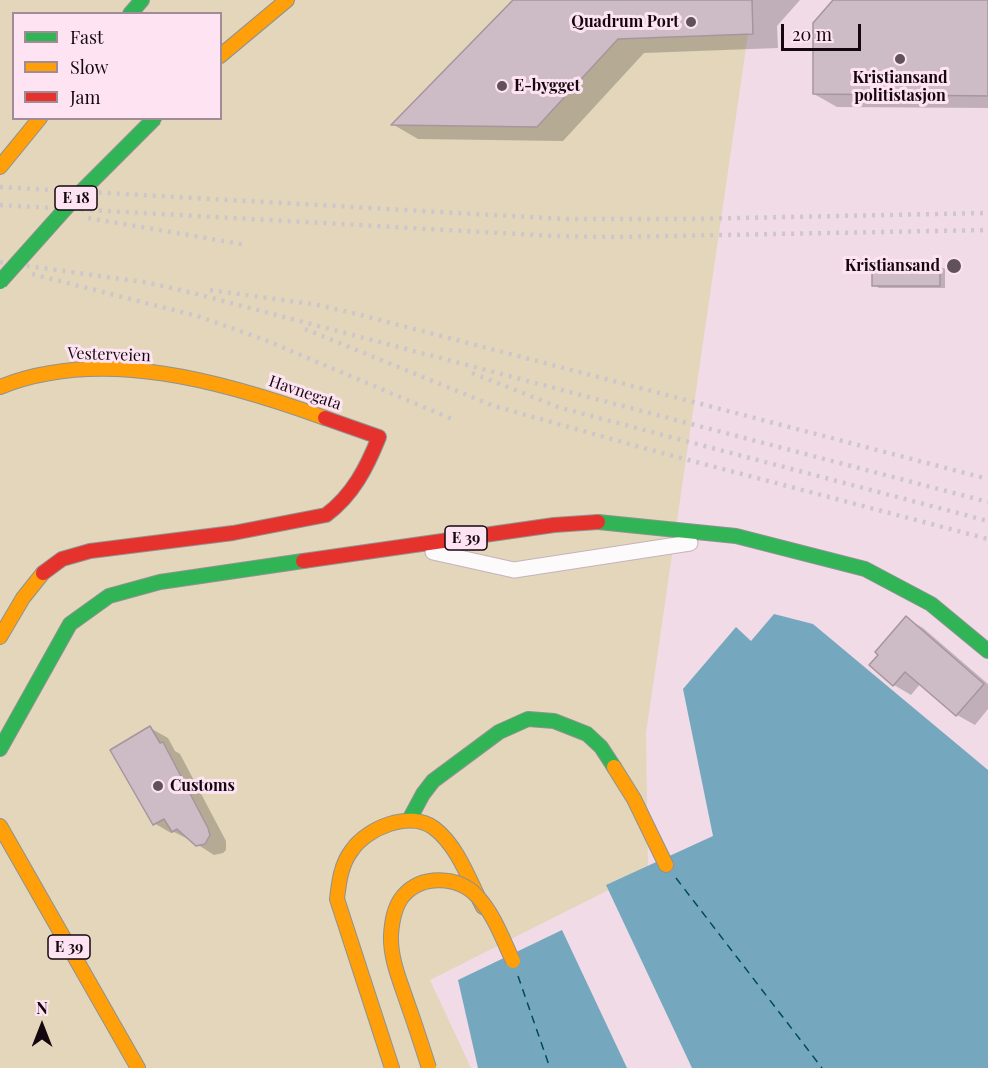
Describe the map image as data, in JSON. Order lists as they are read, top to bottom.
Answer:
{
  "streets": {
    "highway": [
      "E 18",
      "Vesterveien",
      "Havnegata",
      "E 39"
    ]
  },
  "crossings": [
    ["Vesterveien", "Havnegata"]
  ],
  "places": [
    "Quadrum Port",
    "Kristiansand politistasjon",
    "E-bygget",
    "Kristiansand",
    "Customs"
  ],
  "legend": ["Fast", "Slow", "Jam"],
  "scale_bar": "20 m",
  "north": "top"
}
